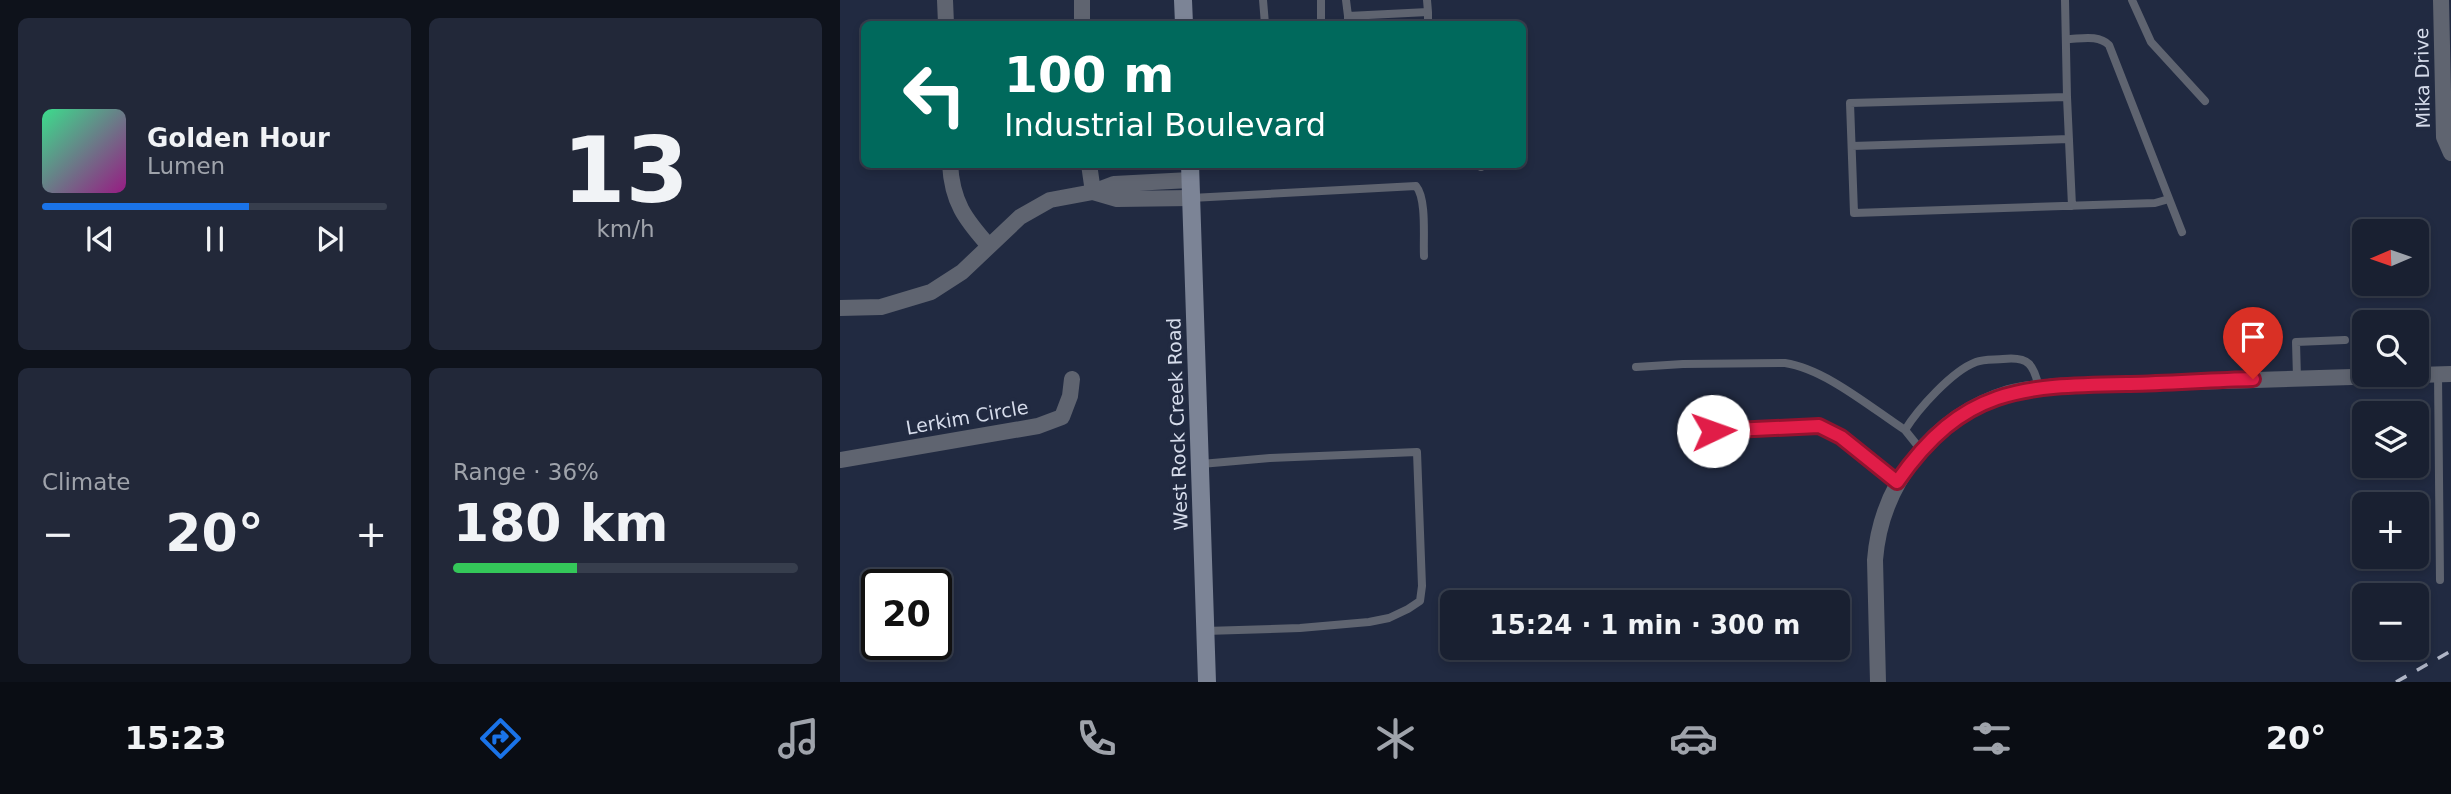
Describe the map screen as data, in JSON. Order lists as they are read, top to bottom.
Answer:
{
  "streets": {
    "main road": ["West Rock Creek Road"],
    "street": ["Mika Drive", "Lerkim Circle"]
  },
  "north": "left",
  "page": {
    "tile": [
      ["13", "km/h"],
      "Climate",
      ["Range · 36%", "180 km"]
    ],
    "turn": ["100 m", "Industrial Boulevard"],
    "song": ["Golden Hour", "Lumen"],
    "map_buttons": ["+", "−"],
    "heat": ["−", "20°", "+"],
    "limit": "20",
    "trip": "15:24 · 1 min · 300 m",
    "tabs": ["15:23", "20°"]
  }
}
